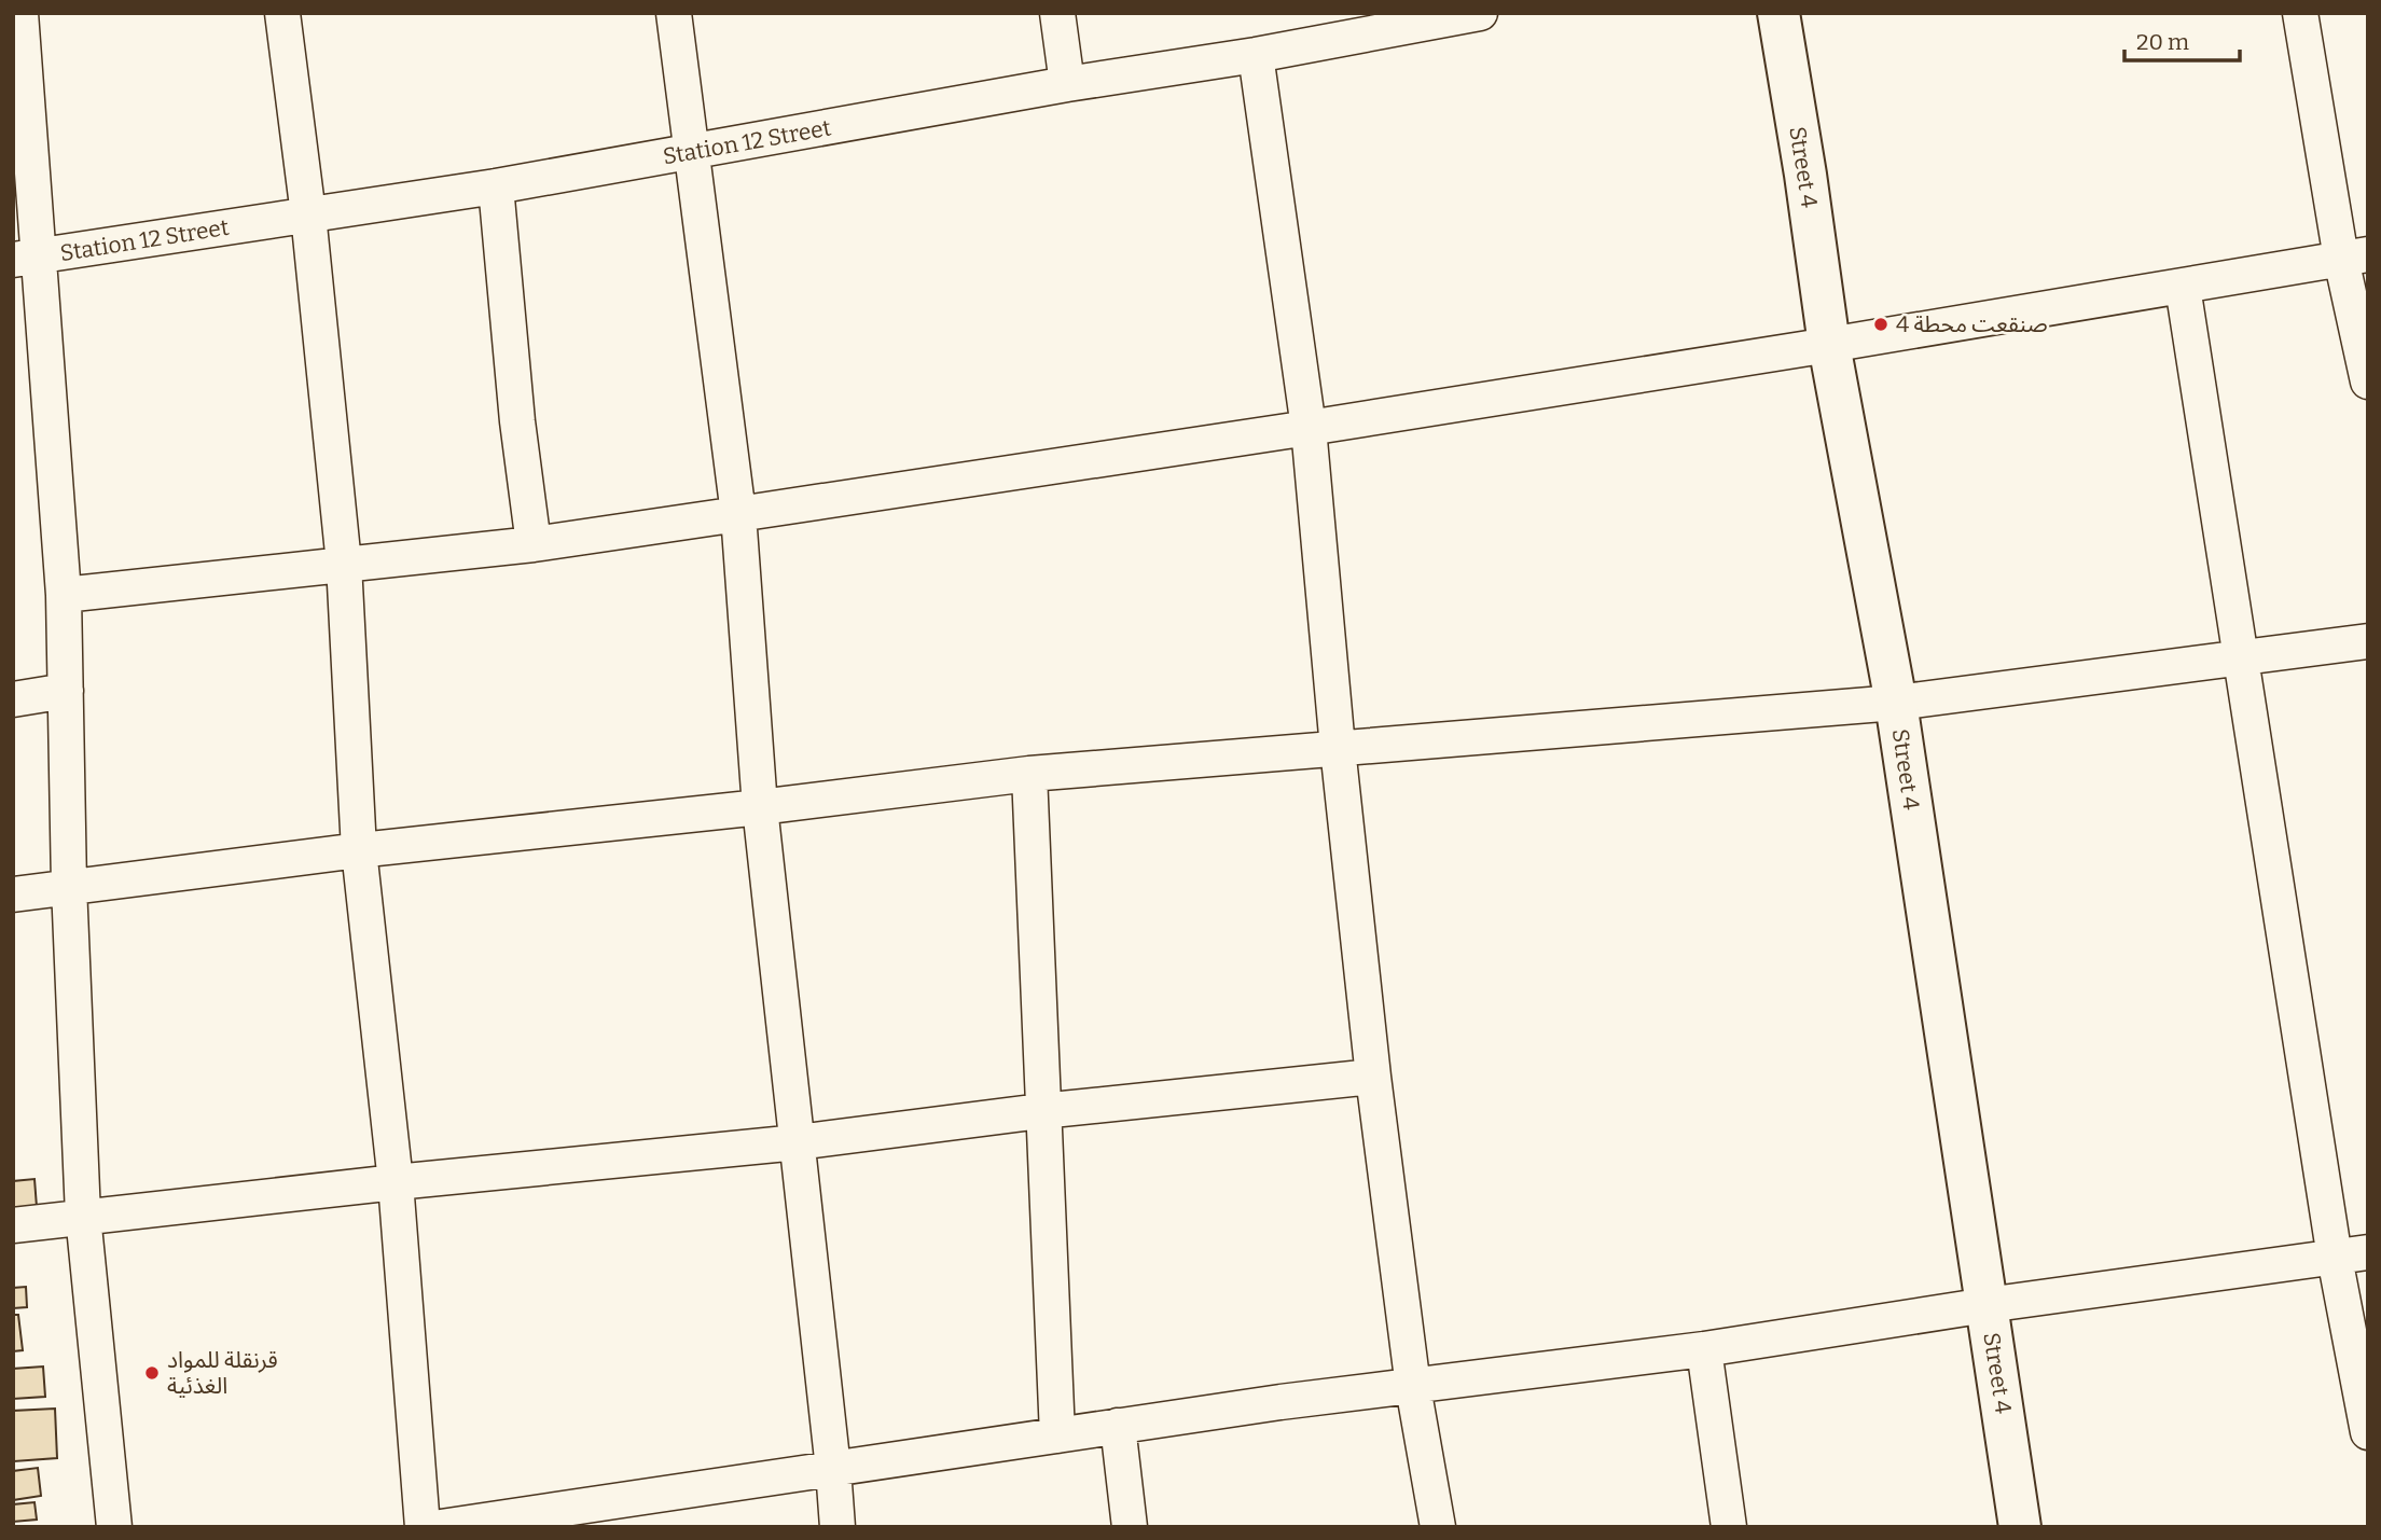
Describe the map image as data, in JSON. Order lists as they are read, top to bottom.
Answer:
{
  "streets": {
    "street": ["Station 12 Street", "Street 4"]
  },
  "places": ["صنقعت محطة 4", "قرنقلة للمواد الغذئية"],
  "scale_bar": "20 m"
}
